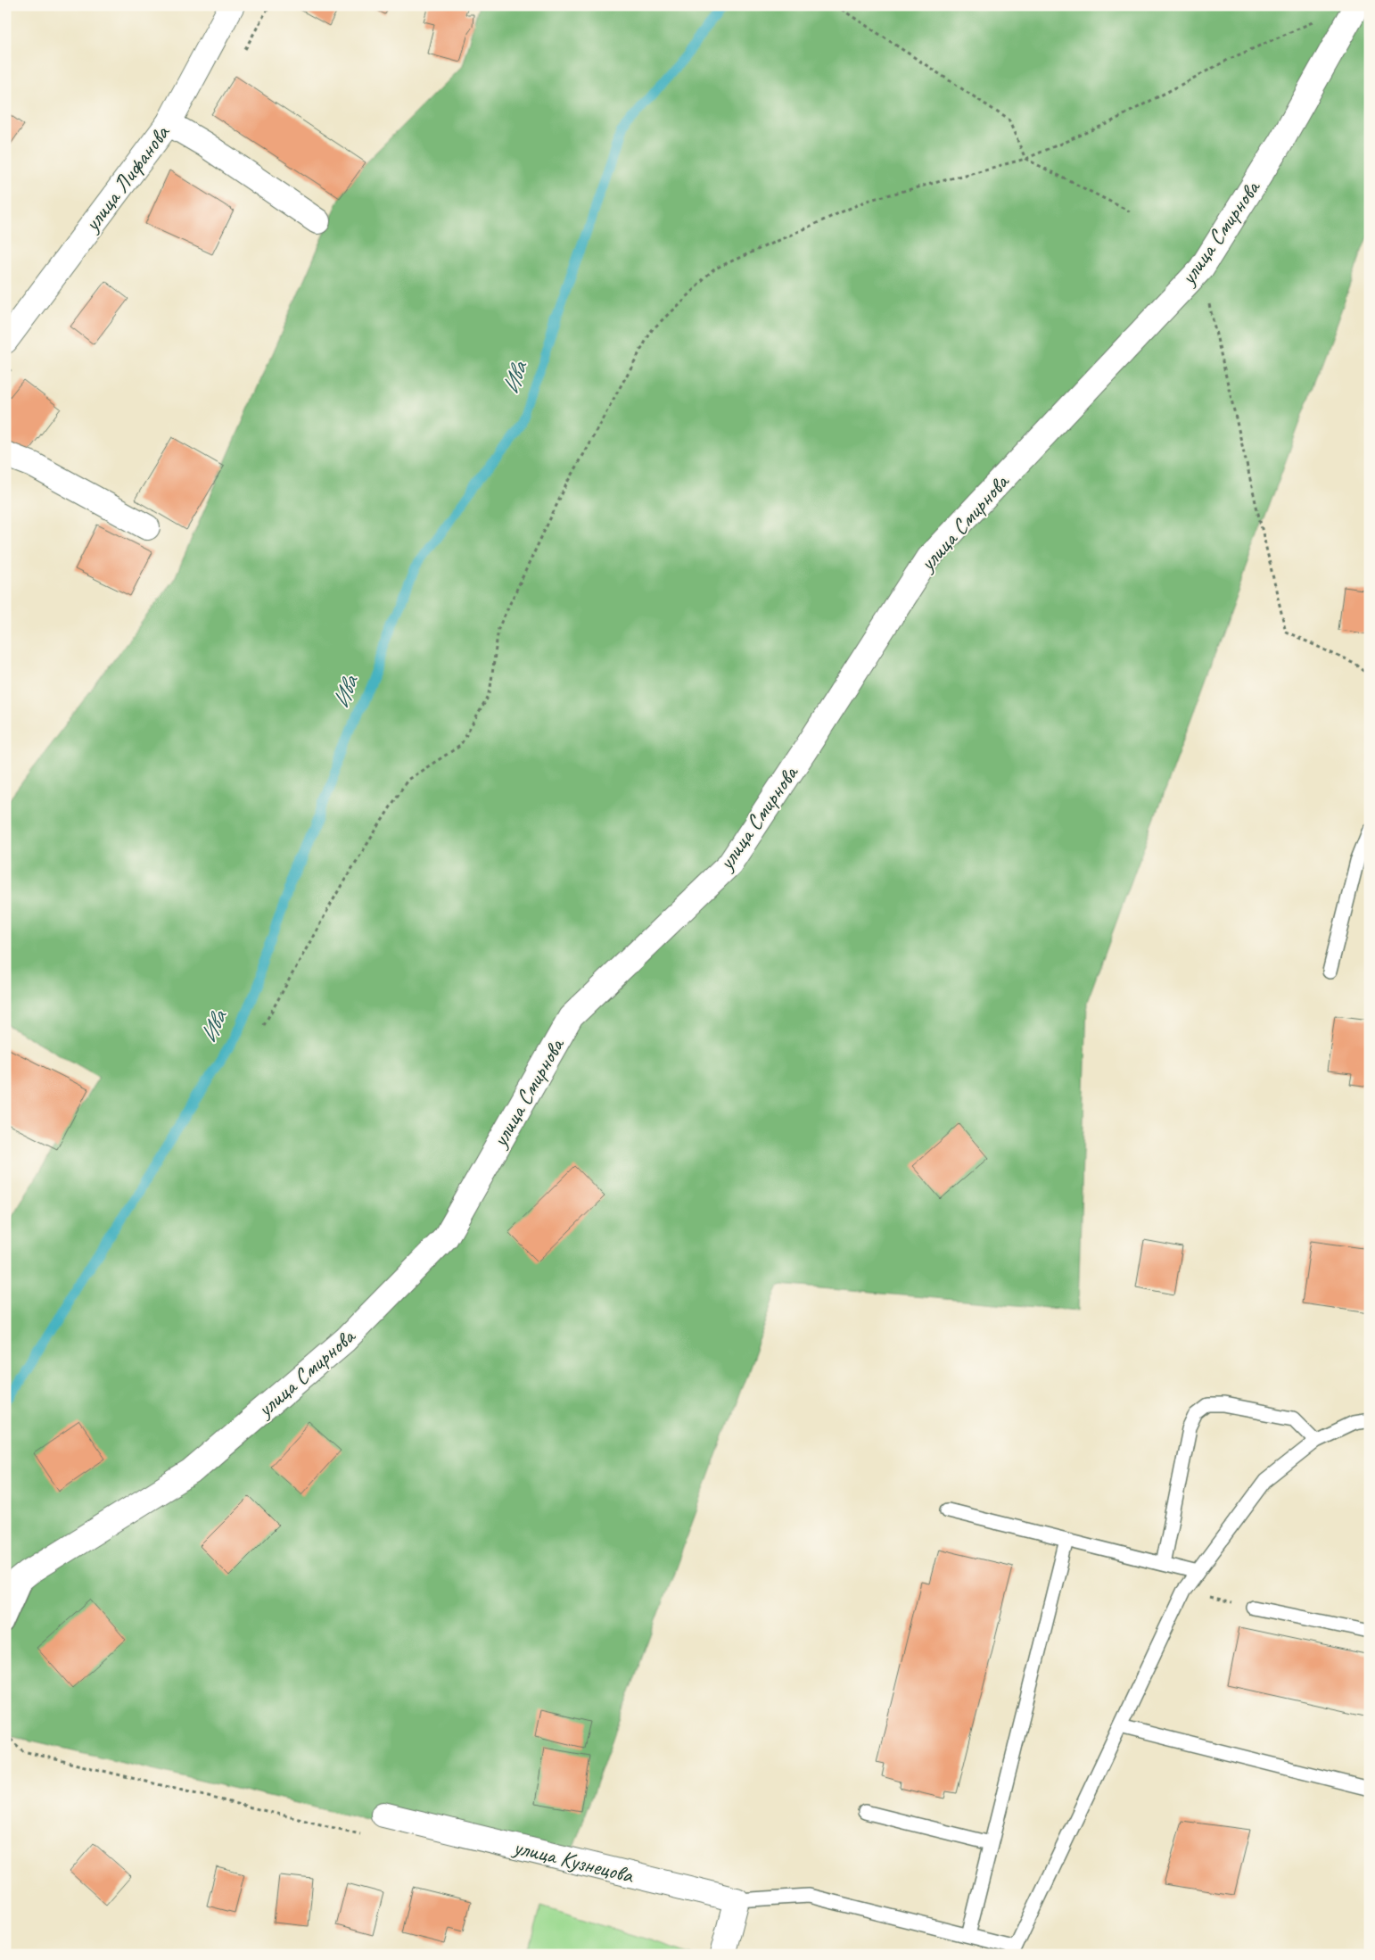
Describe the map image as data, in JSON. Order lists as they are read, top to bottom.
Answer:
{
  "streets": {
    "street": ["улица Лифанова", "улица Смирнова", "улица Кузнецова"]
  },
  "water": ["Ива"]
}
